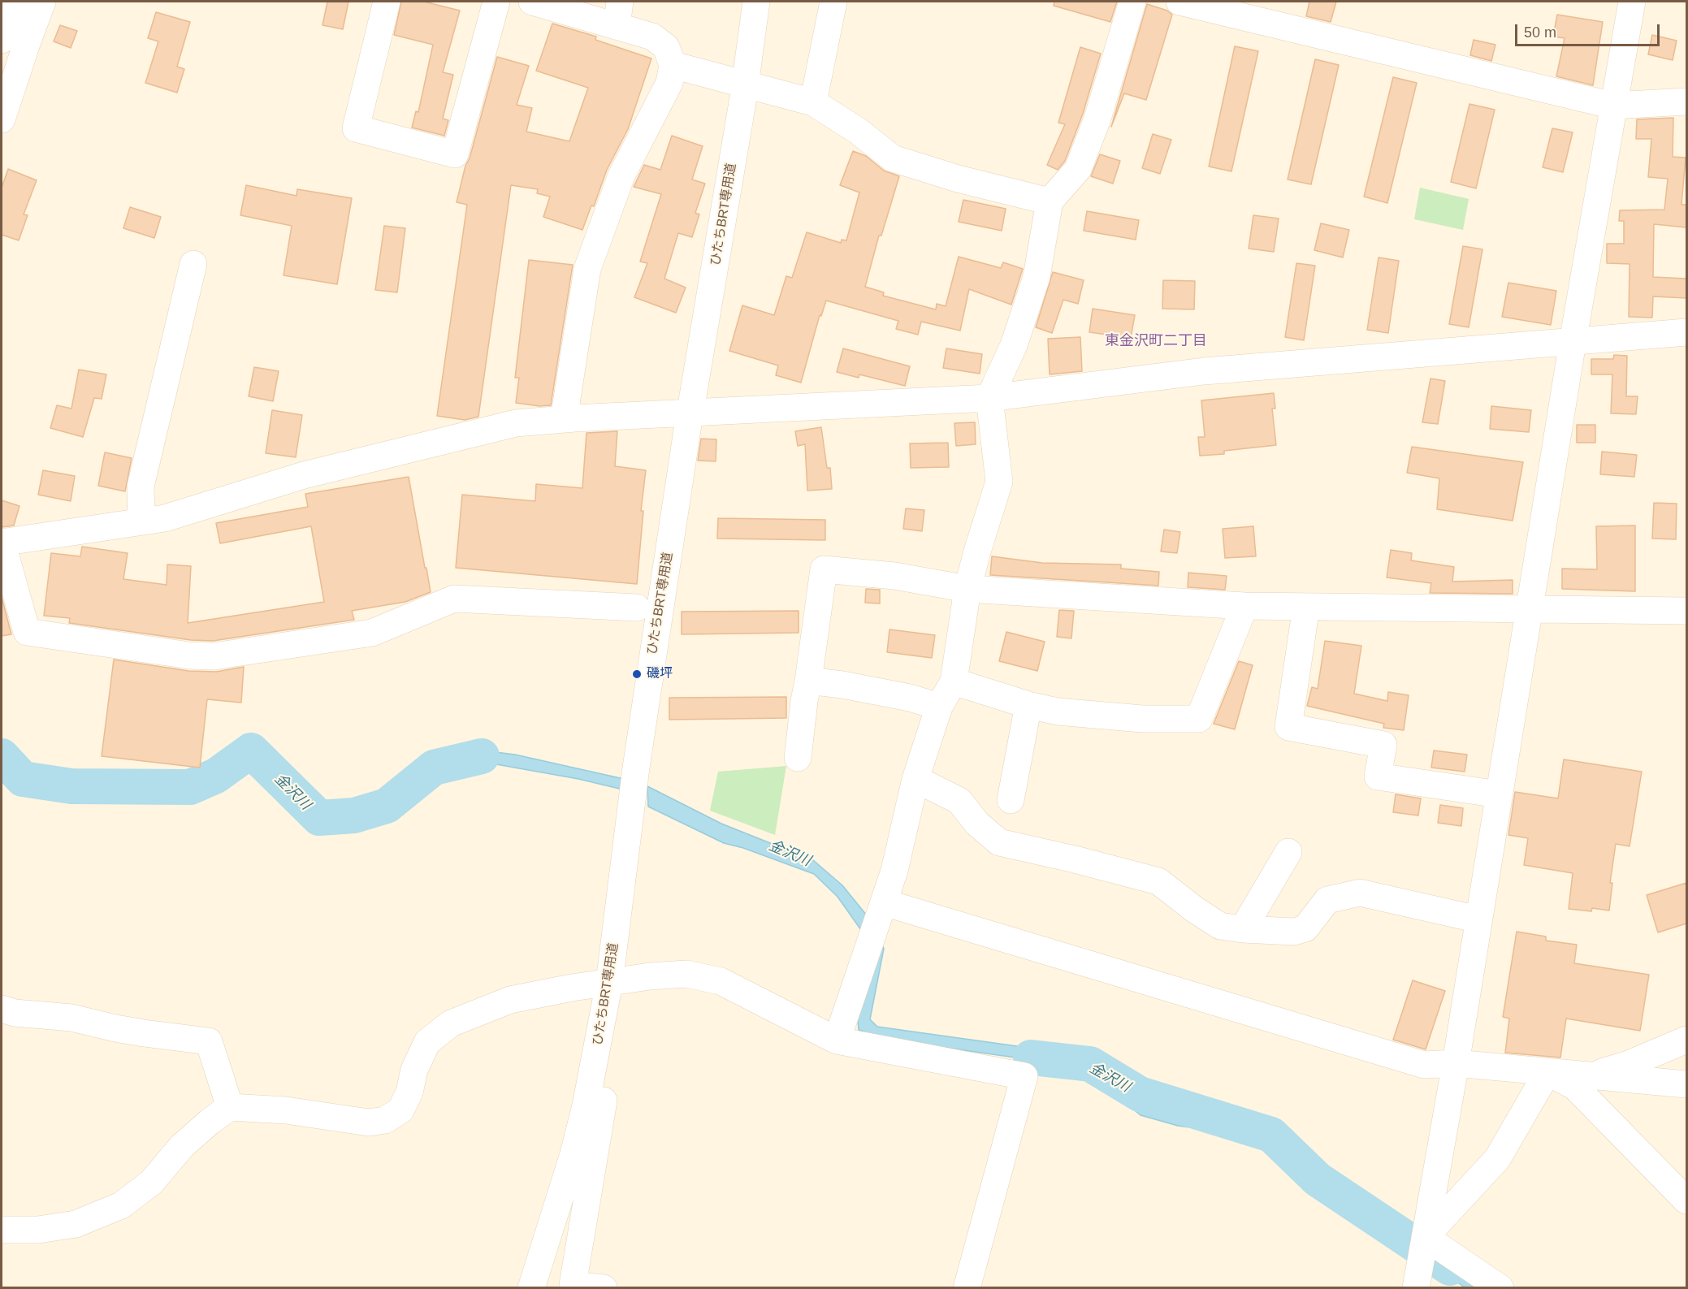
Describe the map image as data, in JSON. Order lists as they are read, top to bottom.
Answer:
{
  "streets": {
    "street": ["ひたちBRT専用道"]
  },
  "districts": ["東金沢町二丁目"],
  "water": ["金沢川"],
  "places": ["磯坪"],
  "scale_bar": "50 m"
}
